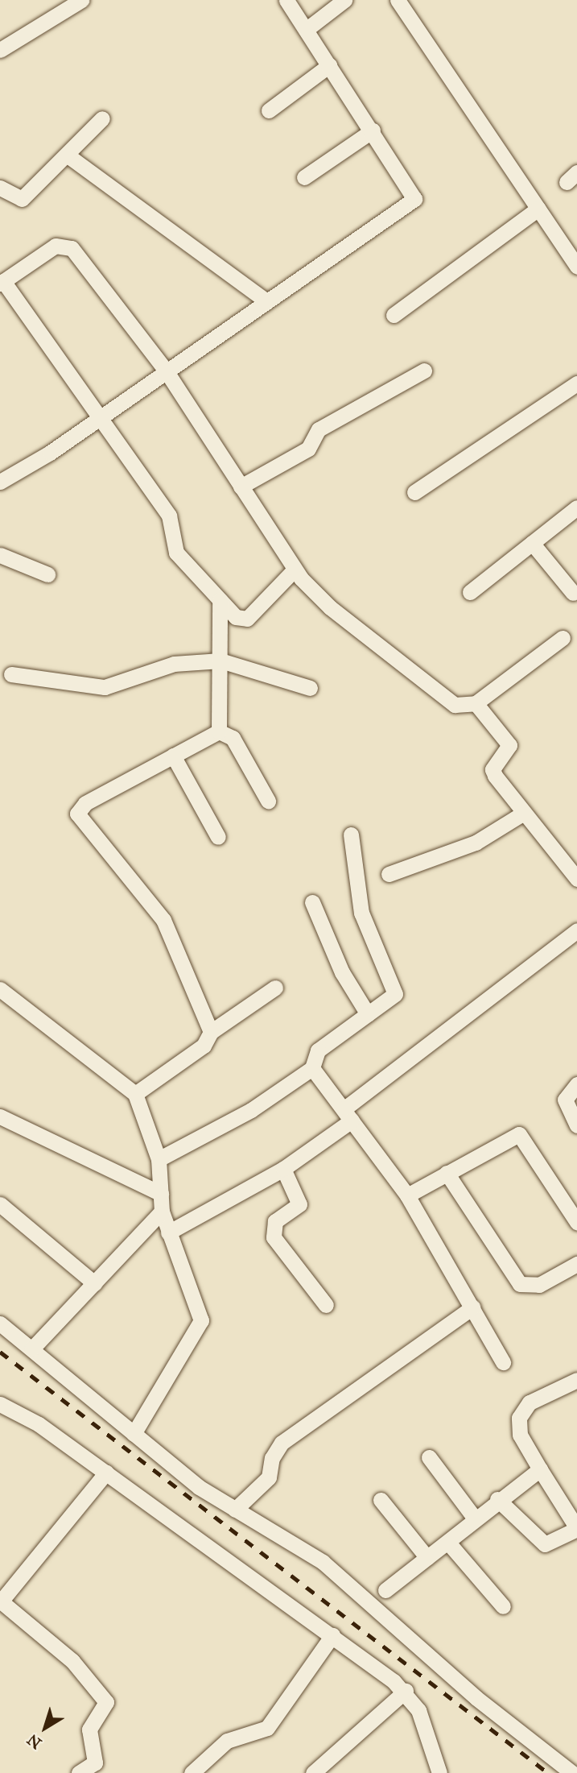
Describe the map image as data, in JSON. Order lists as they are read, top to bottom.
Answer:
{
  "north": "bottom left"
}
